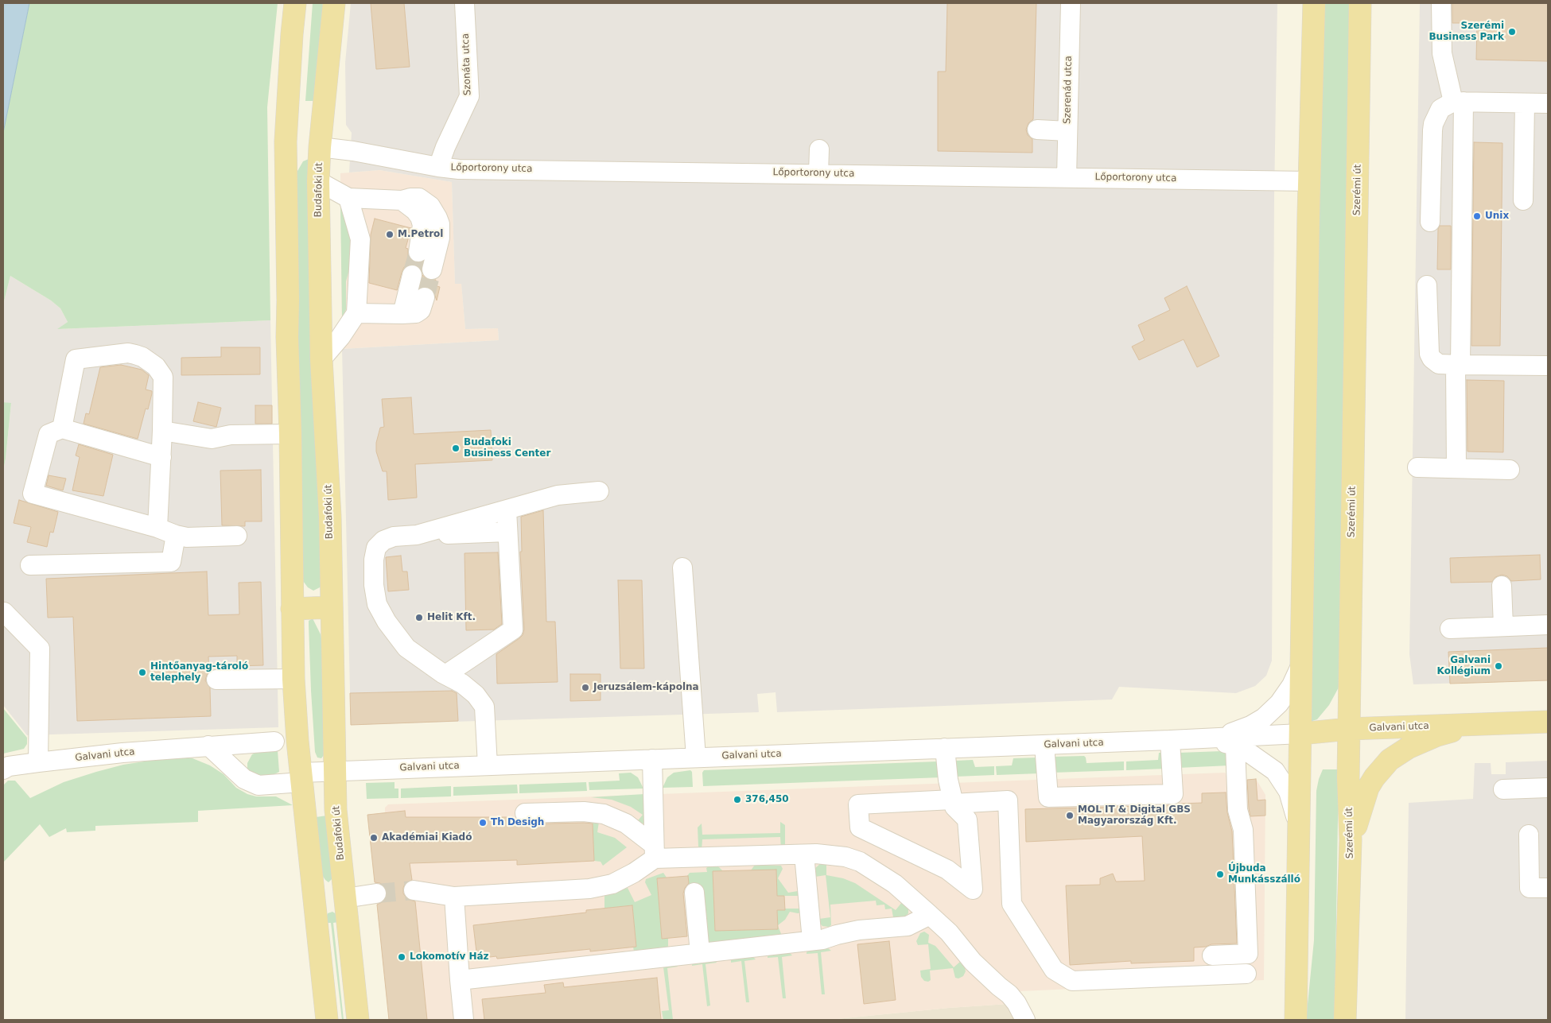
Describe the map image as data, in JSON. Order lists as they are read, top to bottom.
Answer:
{
  "streets": {
    "main road": ["Budafoki út", "Szerémi út", "Galvani utca"],
    "street": ["Szonáta utca", "Szerenád utca", "Lőportorony utca"]
  },
  "crossings": [
    ["Szonáta utca", "Lőportorony utca"],
    ["Szerenád utca", "Lőportorony utca"],
    ["Lőportorony utca", "Budafoki út"],
    ["Budafoki út", "Galvani utca"],
    ["Szerémi út", "Galvani utca"]
  ],
  "places": [
    "Szerémi Business Park",
    "Unix",
    "M.Petrol",
    "Budafoki Business Center",
    "Helit Kft.",
    "Galvani Kollégium",
    "Hintőanyag-tároló telephely",
    "Jeruzsálem-kápolna",
    "376,450",
    "MOL IT & Digital GBS Magyarország Kft.",
    "Th Desigh",
    "Akadémiai Kiadó",
    "Újbuda Munkásszálló",
    "Lokomotív Ház"
  ]
}
